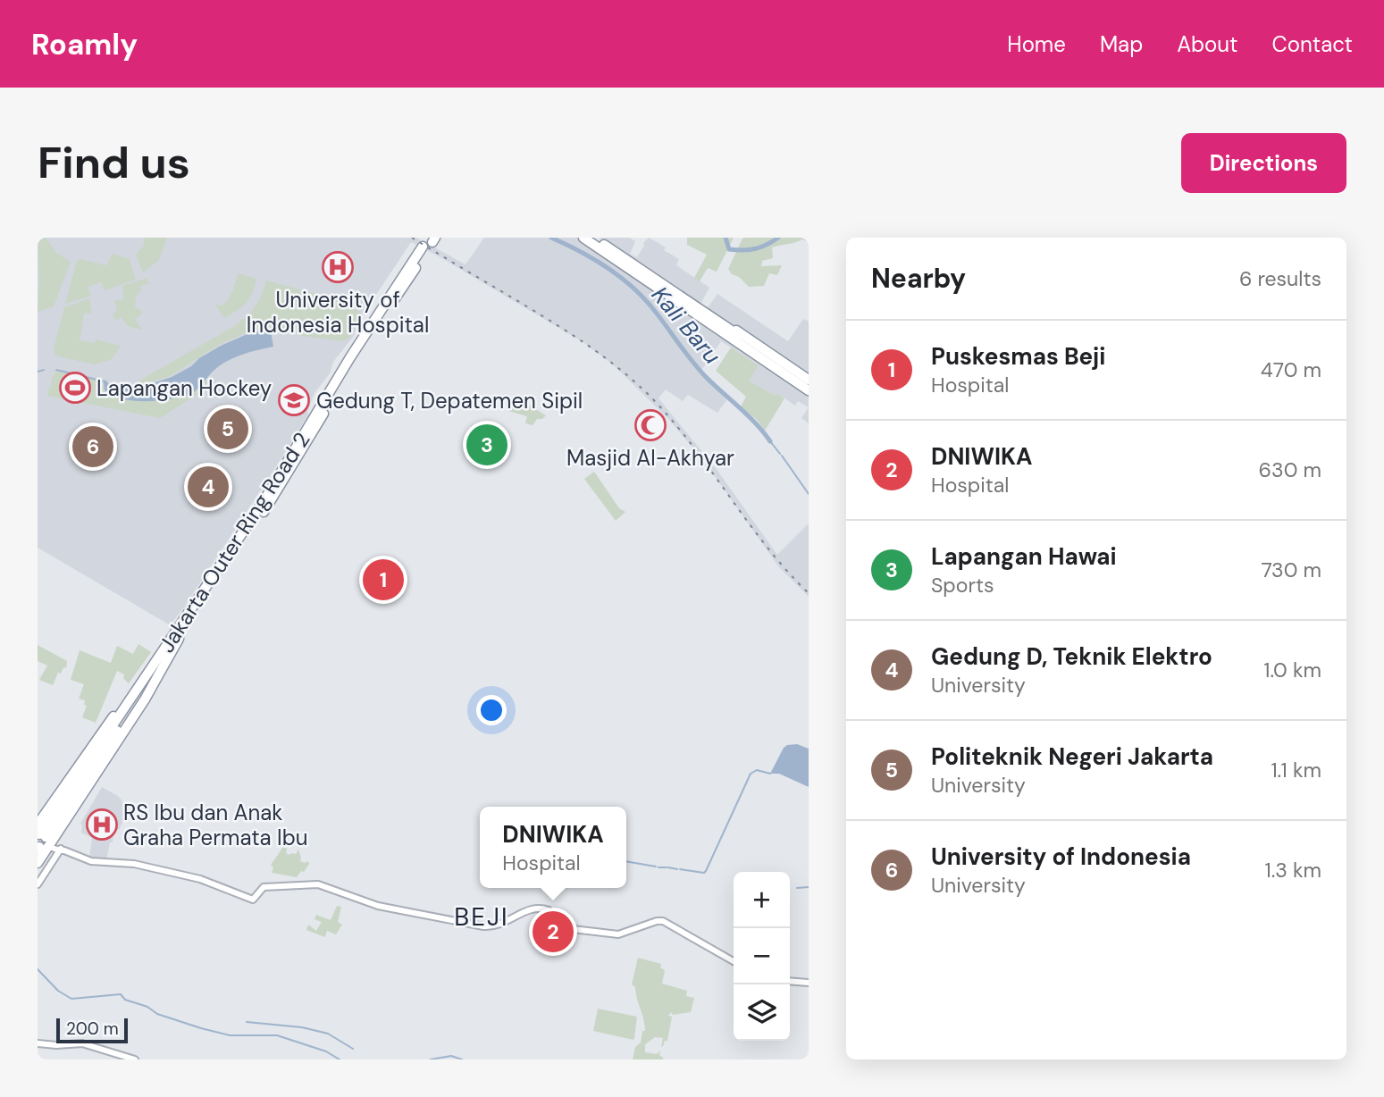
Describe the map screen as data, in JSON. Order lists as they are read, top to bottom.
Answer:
{
  "streets": {
    "highway": ["Jakarta Outer Ring Road 2"]
  },
  "districts": ["BEJI"],
  "water": ["Kali Baru"],
  "places": {
    "hospital": ["University of Indonesia Hospital", "RS Ibu dan Anak Graha Permata Ibu"],
    "sports": ["Lapangan Hockey"],
    "school or university": ["Gedung T, Depatemen Sipil"],
    "mosque": ["Masjid Al-Akhyar"]
  },
  "scale_bar": "200 m",
  "page": {
    "header": "Roamly",
    "nav": [
      "Home",
      "Map",
      "About",
      "Contact"
    ],
    "buttons": "Directions",
    "title": "Find us",
    "heading": ["Nearby", "6 results"],
    "list": [
      {
        "mark": "1",
        "name": "Puskesmas Beji",
        "note": "Hospital",
        "value": "470 m"
      },
      {
        "mark": "2",
        "name": "DNIWIKA",
        "note": "Hospital",
        "value": "630 m"
      },
      {
        "mark": "3",
        "name": "Lapangan Hawai",
        "note": "Sports",
        "value": "730 m"
      },
      {
        "mark": "4",
        "name": "Gedung D, Teknik Elektro",
        "note": "University",
        "value": "1.0 km"
      },
      {
        "mark": "5",
        "name": "Politeknik Negeri Jakarta",
        "note": "University",
        "value": "1.1 km"
      },
      {
        "mark": "6",
        "name": "University of Indonesia",
        "note": "University",
        "value": "1.3 km"
      }
    ],
    "pins": [
      "5",
      "3",
      "6",
      "4",
      "1",
      "2"
    ],
    "popup": ["DNIWIKA", "Hospital"],
    "map_buttons": ["+", "−"],
    "scale": "200 m"
  }
}
